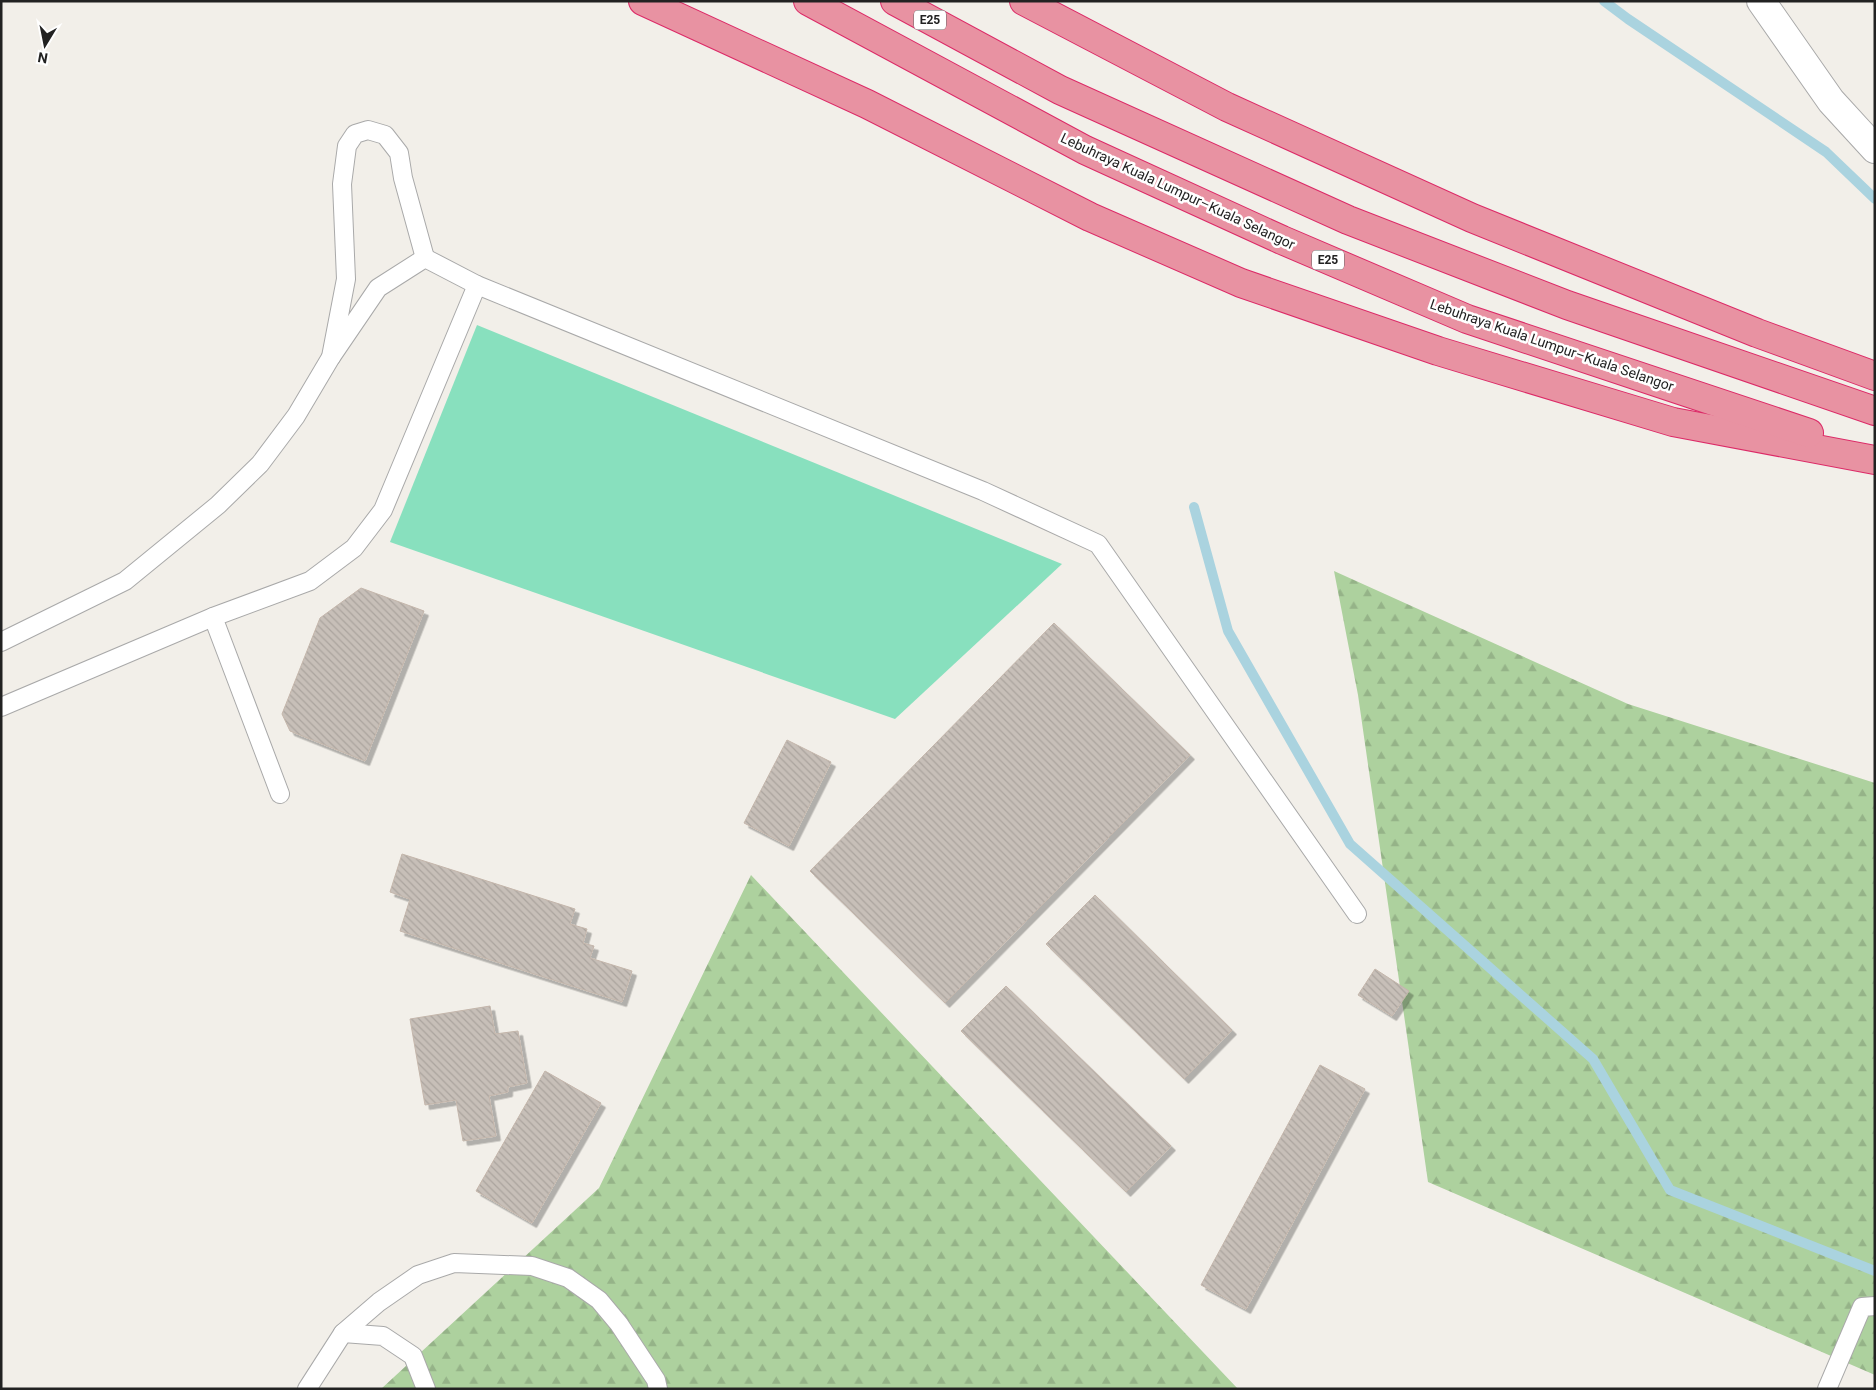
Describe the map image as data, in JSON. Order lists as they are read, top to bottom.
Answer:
{
  "streets": {
    "highway": ["E25", "Lebuhraya Kuala Lumpur–Kuala Selangor"]
  },
  "north": "bottom"
}
